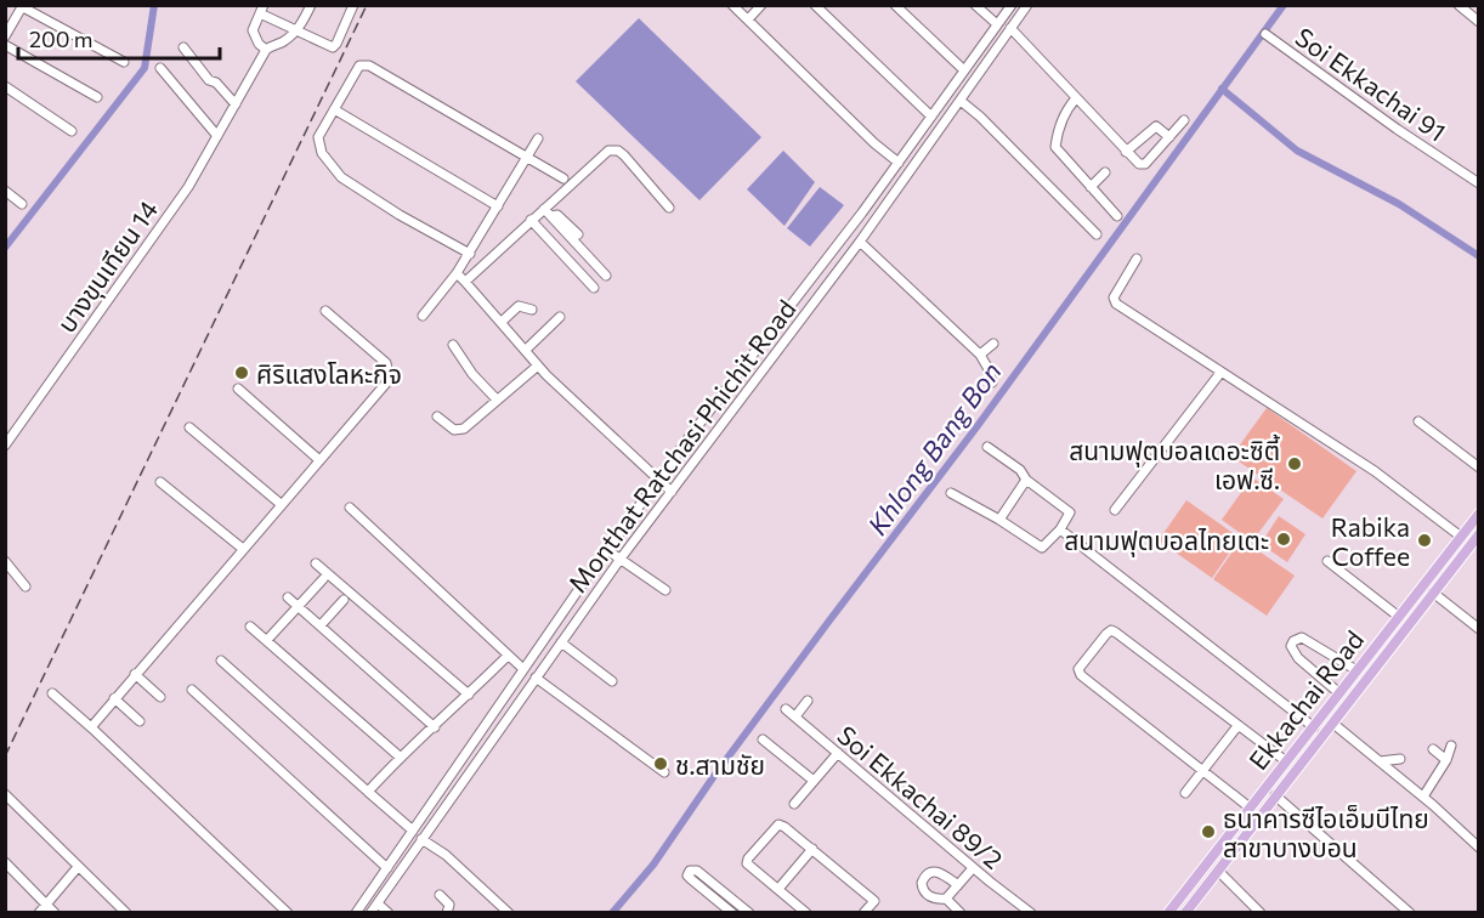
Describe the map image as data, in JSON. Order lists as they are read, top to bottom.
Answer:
{
  "streets": {
    "main road": ["Ekkachai Road"],
    "street": [
      "Soi Ekkachai 91",
      "บางขุนเทียน 14",
      "Monthat Ratchasi Phichit Road",
      "Soi Ekkachai 89/2"
    ]
  },
  "water": ["Khlong Bang Bon"],
  "places": [
    "ศิริแสงโลหะกิจ",
    "สนามฟุตบอลเดอะซิตี้ เอฟ.ซี.",
    "สนามฟุตบอลไทยเตะ",
    "Rabika Coffee",
    "ช.สามชัย",
    "ธนาคารซีไอเอ็มบีไทย สาขาบางบอน"
  ],
  "scale_bar": "200 m"
}
